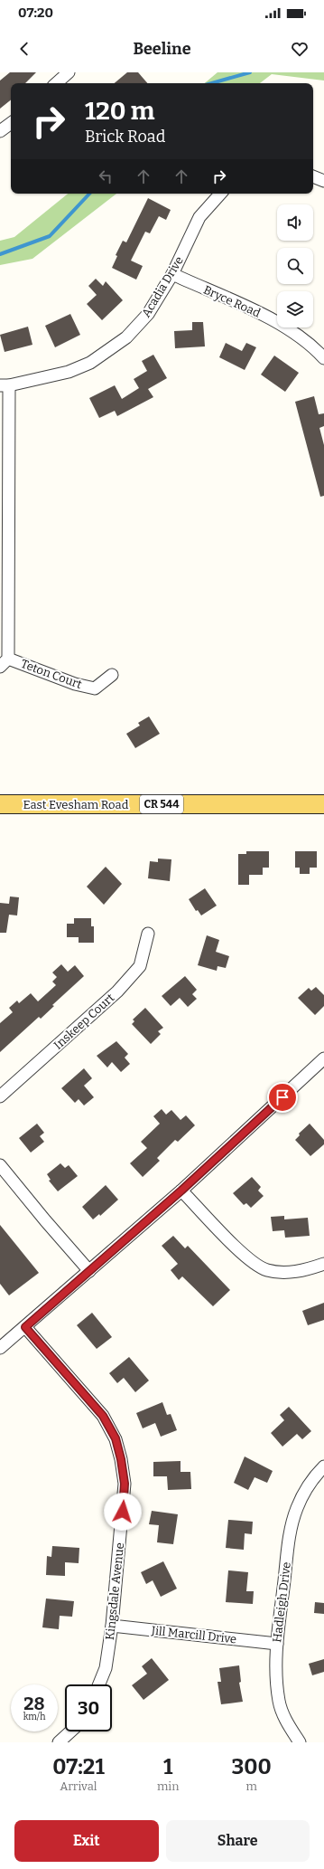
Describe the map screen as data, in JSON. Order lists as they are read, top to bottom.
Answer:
{
  "streets": {
    "main road": ["East Evesham Road", "CR 544"],
    "street": [
      "Acadia Drive",
      "Bryce Road",
      "Teton Court",
      "Inskeep Court",
      "Kingsdale Avenue",
      "Hadleigh Drive",
      "Jill Marcill Drive"
    ]
  },
  "crossings": [
    ["Acadia Drive", "Bryce Road"],
    ["Kingsdale Avenue", "Jill Marcill Drive"],
    ["Hadleigh Drive", "Jill Marcill Drive"]
  ],
  "page": {
    "status": "07:20",
    "header": "Beeline",
    "turn": ["120 m", "Brick Road"],
    "speed": "28 km/h",
    "limit": "30",
    "eta": [
      "07:21",
      "Arrival",
      "1",
      "min",
      "300",
      "m"
    ],
    "buttons": ["Exit", "Share"]
  }
}
